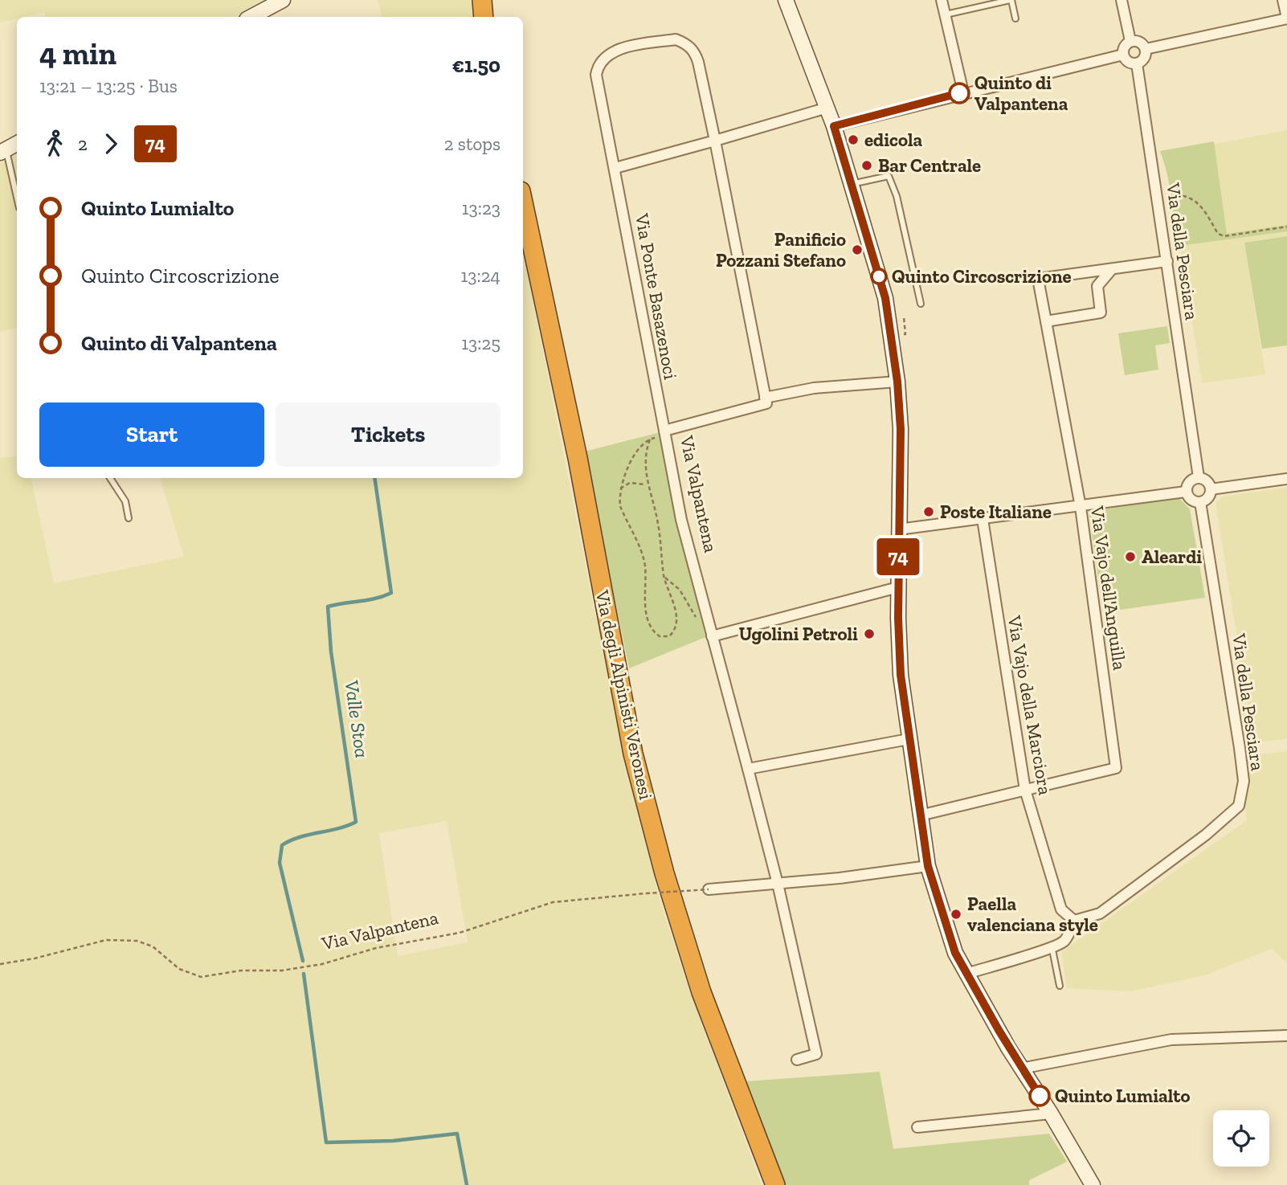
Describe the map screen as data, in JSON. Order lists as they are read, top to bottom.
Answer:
{
  "streets": {
    "highway": ["Via degli Alpinisti Veronesi"],
    "street": [
      "Via della Pesciara",
      "Via Ponte Basazenoci",
      "Via Valpantena",
      "Via Vajo dell'Anguilla",
      "Via Vajo della Marciora"
    ]
  },
  "crossings": [
    ["Via della Pesciara", "Via Vajo dell'Anguilla"],
    ["Via della Pesciara", "Via Vajo della Marciora"],
    ["Via Ponte Basazenoci", "Via Valpantena"],
    ["Via Vajo dell'Anguilla", "Via Vajo della Marciora"]
  ],
  "water": ["Valle Stoa"],
  "places": [
    "Quinto di Valpantena",
    "edicola",
    "Bar Centrale",
    "Panificio Pozzani Stefano",
    "Quinto Circoscrizione",
    "Poste Italiane",
    "Aleardi",
    "Ugolini Petroli",
    "Paella valenciana style",
    "Quinto Lumialto"
  ],
  "lines": ["bus line 74"],
  "page": {
    "on_map": "74",
    "heading": ["4 min", "13:21 – 13:25 · Bus", "€1.50"],
    "legs": ["2", "74", "2 stops"],
    "list": [
      {
        "name": "Quinto Lumialto",
        "value": "13:23"
      },
      {
        "name": "Quinto Circoscrizione",
        "value": "13:24"
      },
      {
        "name": "Quinto di Valpantena",
        "value": "13:25"
      }
    ],
    "buttons": ["Start", "Tickets"]
  }
}
